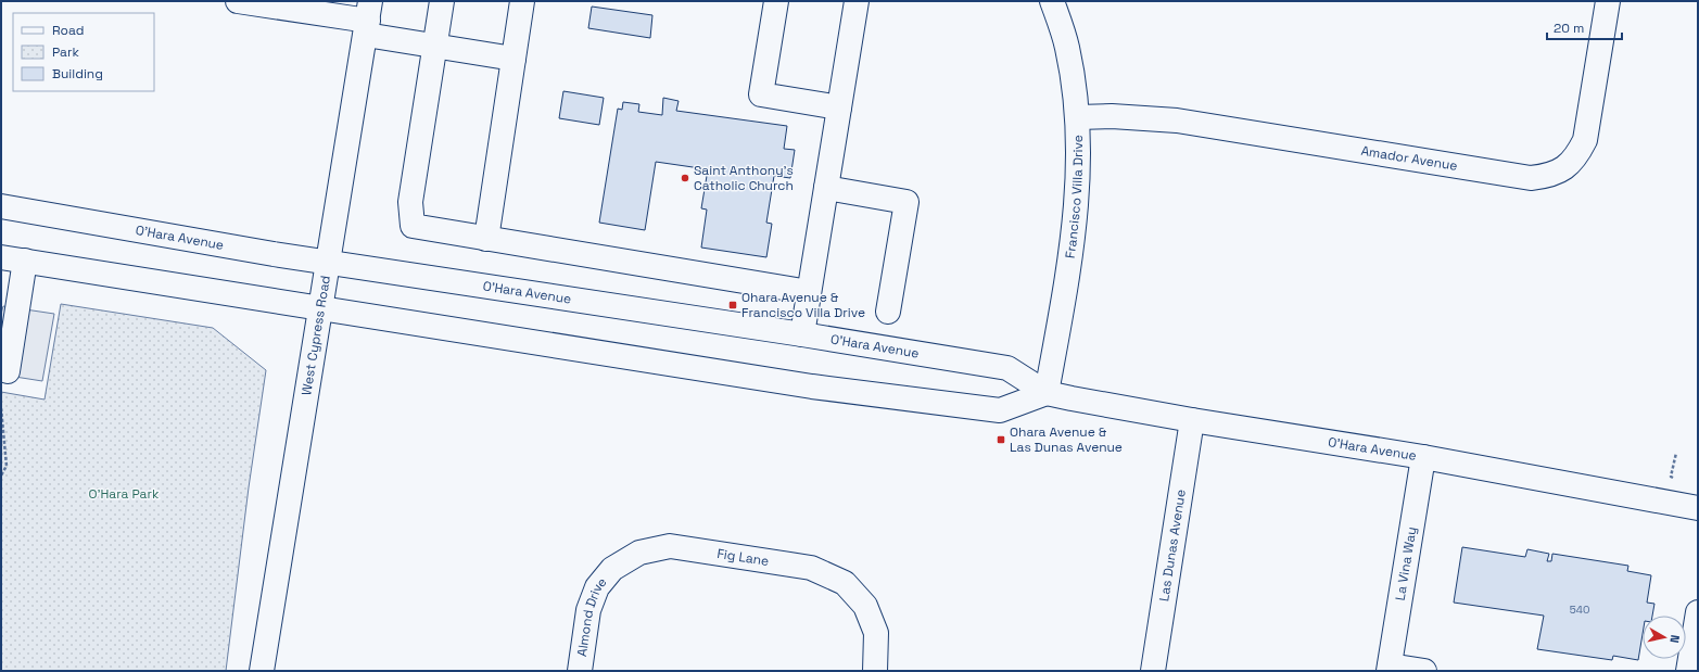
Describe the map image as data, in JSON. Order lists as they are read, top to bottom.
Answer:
{
  "streets": {
    "main road": [
      "Amador Avenue",
      "Francisco Villa Drive",
      "O'Hara Avenue",
      "West Cypress Road",
      "Las Dunas Avenue",
      "Fig Lane",
      "La Vina Way",
      "Almond Drive"
    ]
  },
  "crossings": [
    ["Amador Avenue", "Francisco Villa Drive"],
    ["Francisco Villa Drive", "O'Hara Avenue"],
    ["O'Hara Avenue", "West Cypress Road"],
    ["O'Hara Avenue", "Las Dunas Avenue"],
    ["O'Hara Avenue", "La Vina Way"],
    ["Fig Lane", "Almond Drive"]
  ],
  "parks": ["O'Hara Park"],
  "places": {
    "other": ["Saint Anthony's Catholic Church"],
    "transit": ["Ohara Avenue & Francisco Villa Drive", "Ohara Avenue & Las Dunas Avenue"]
  },
  "house_numbers": ["540"],
  "legend": ["Road", "Park", "Building"],
  "scale_bar": "20 m",
  "north": "right"
}
